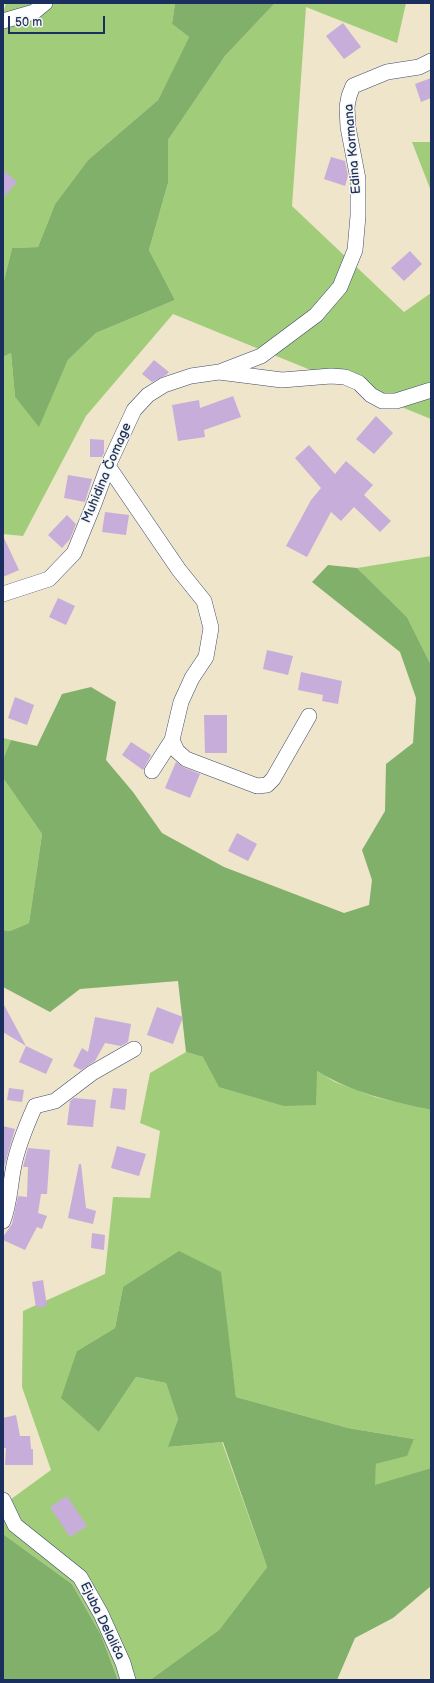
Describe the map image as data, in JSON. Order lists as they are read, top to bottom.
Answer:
{
  "streets": {
    "street": ["Edina Kormana", "Muhidina Čomage", "Ejuba Delalića"]
  },
  "crossings": [
    ["Edina Kormana", "Muhidina Čomage"]
  ],
  "scale_bar": "50 m"
}
